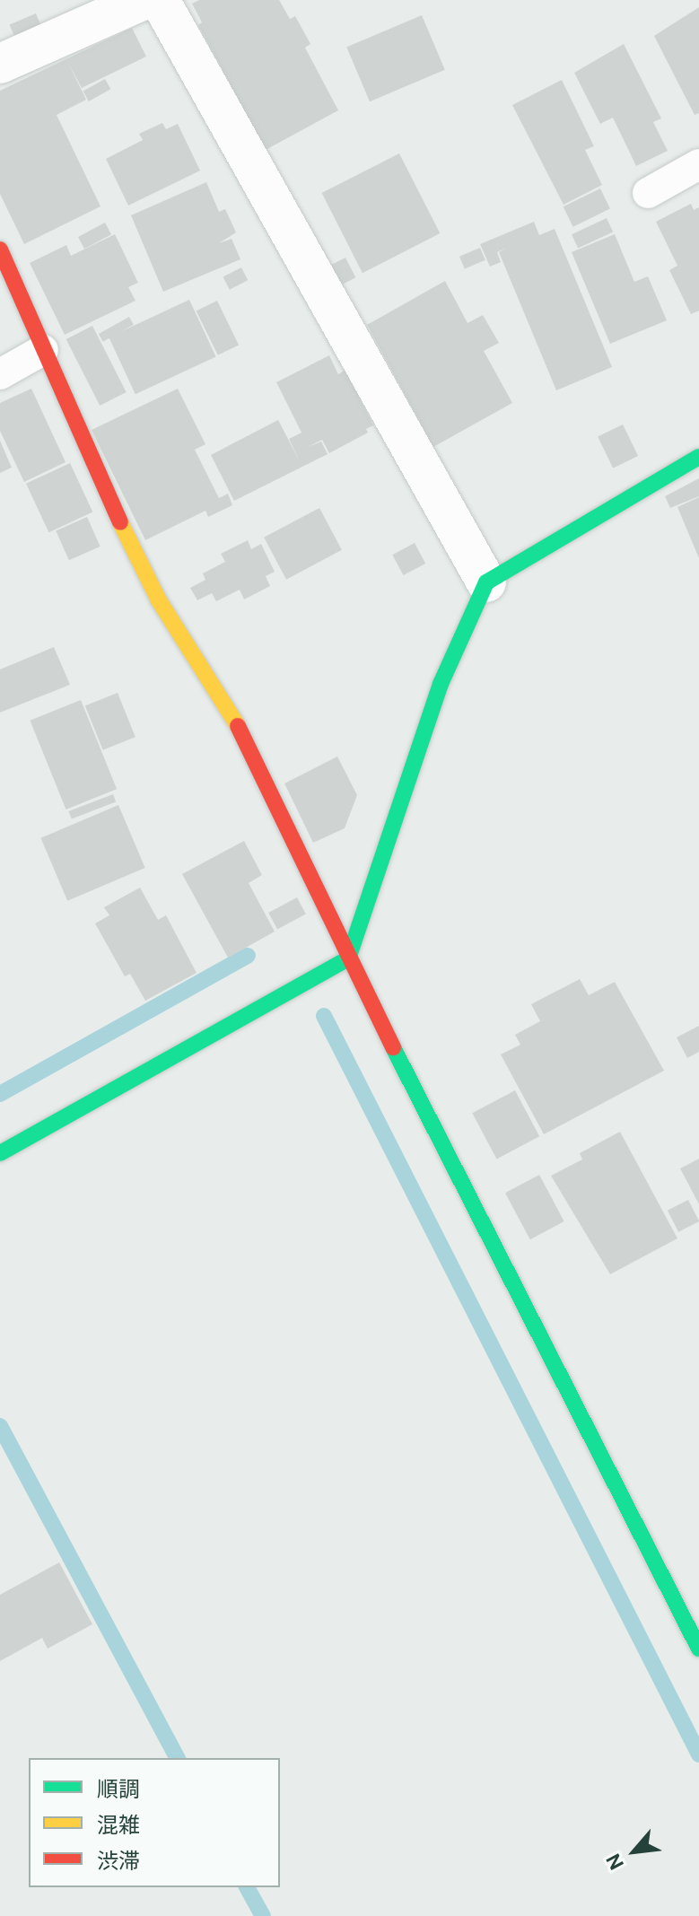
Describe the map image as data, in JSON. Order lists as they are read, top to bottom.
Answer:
{
  "legend": ["順調", "混雑", "渋滞"],
  "north": "bottom left"
}
